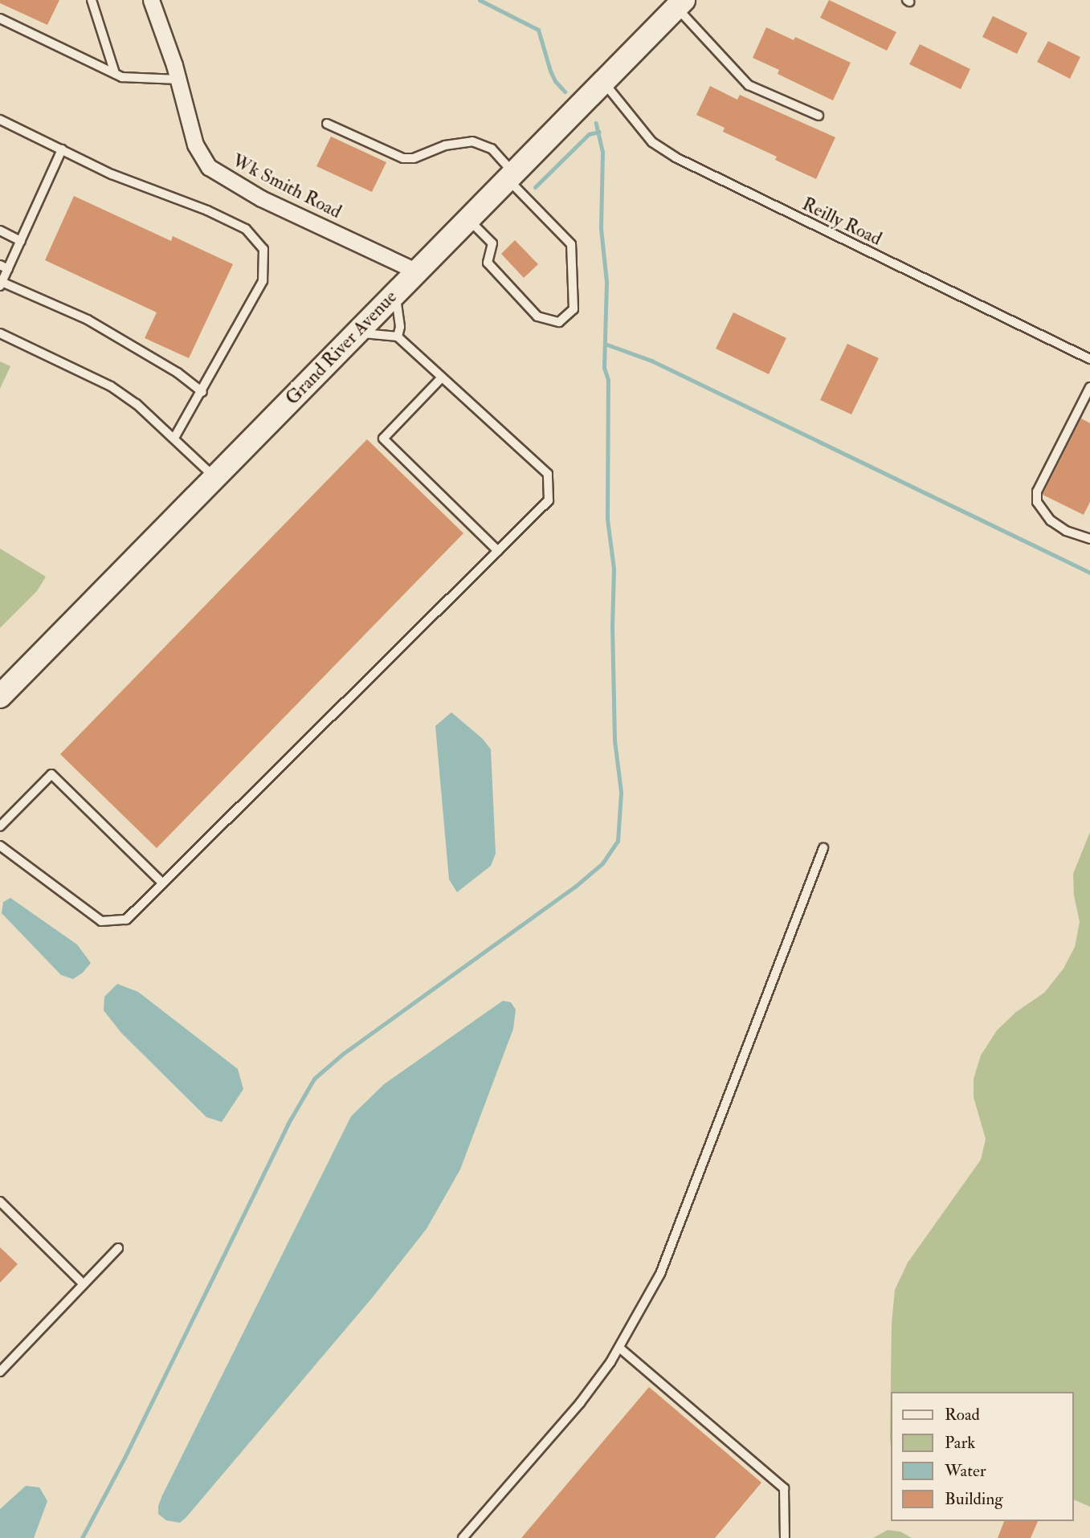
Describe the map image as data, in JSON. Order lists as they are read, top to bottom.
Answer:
{
  "streets": {
    "main road": ["Grand River Avenue"],
    "street": ["Wk Smith Road"],
    "lane": ["Reilly Road"]
  },
  "crossings": [
    ["Wk Smith Road", "Grand River Avenue"],
    ["Reilly Road", "Grand River Avenue"]
  ],
  "legend": [
    "Road",
    "Park",
    "Water",
    "Building"
  ]
}
